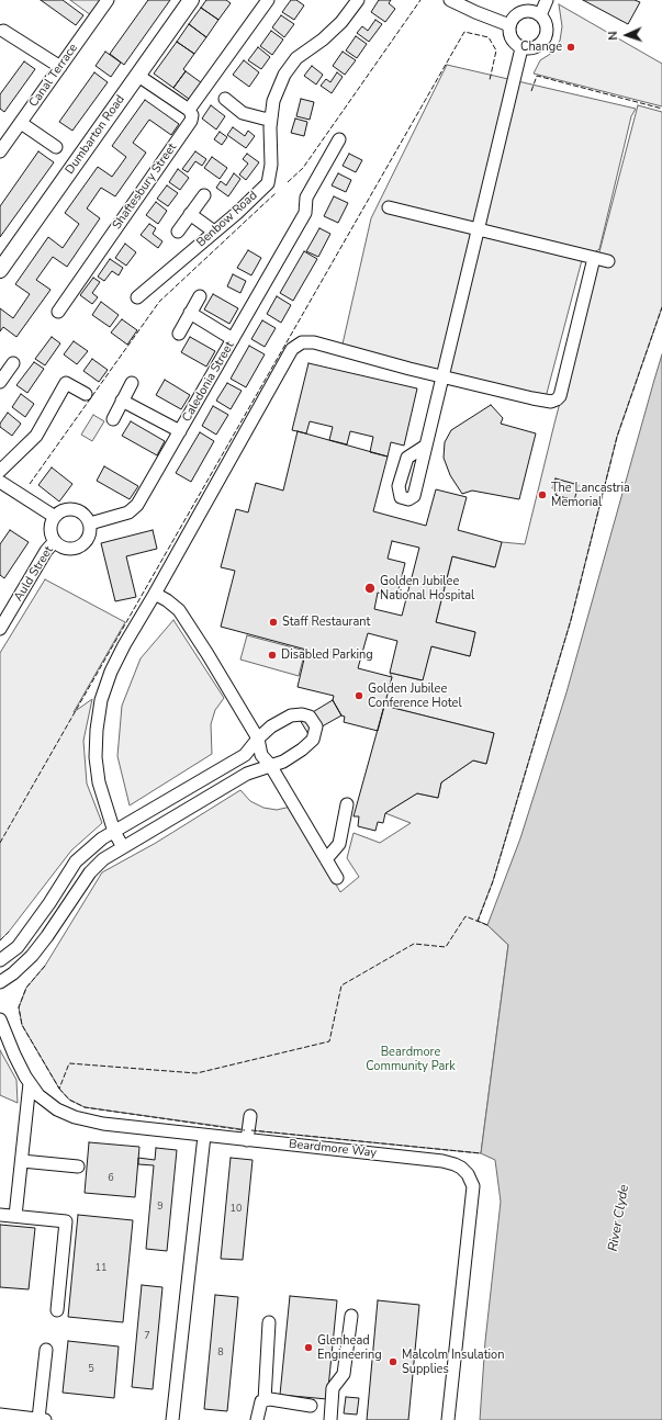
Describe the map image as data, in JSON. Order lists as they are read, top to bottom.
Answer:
{
  "streets": {
    "main road": ["Dumbarton Road"],
    "street": [
      "Canal Terrace",
      "Shaftesbury Street",
      "Benbow Road",
      "Caledonia Street",
      "Auld Street",
      "Beardmore Way"
    ]
  },
  "crossings": [
    ["Caledonia Street", "Auld Street"]
  ],
  "water": ["River Clyde"],
  "parks": ["Beardmore Community Park"],
  "places": [
    "Change",
    "The Lancastria Memorial",
    "Golden Jubilee National Hospital",
    "Staff Restaurant",
    "Disabled Parking",
    "Golden Jubilee Conference Hotel",
    "Glenhead Engineering",
    "Malcolm Insulation Supplies"
  ],
  "house_numbers": [
    "6",
    "9",
    "10",
    "11",
    "7",
    "8",
    "5"
  ],
  "north": "left"
}
